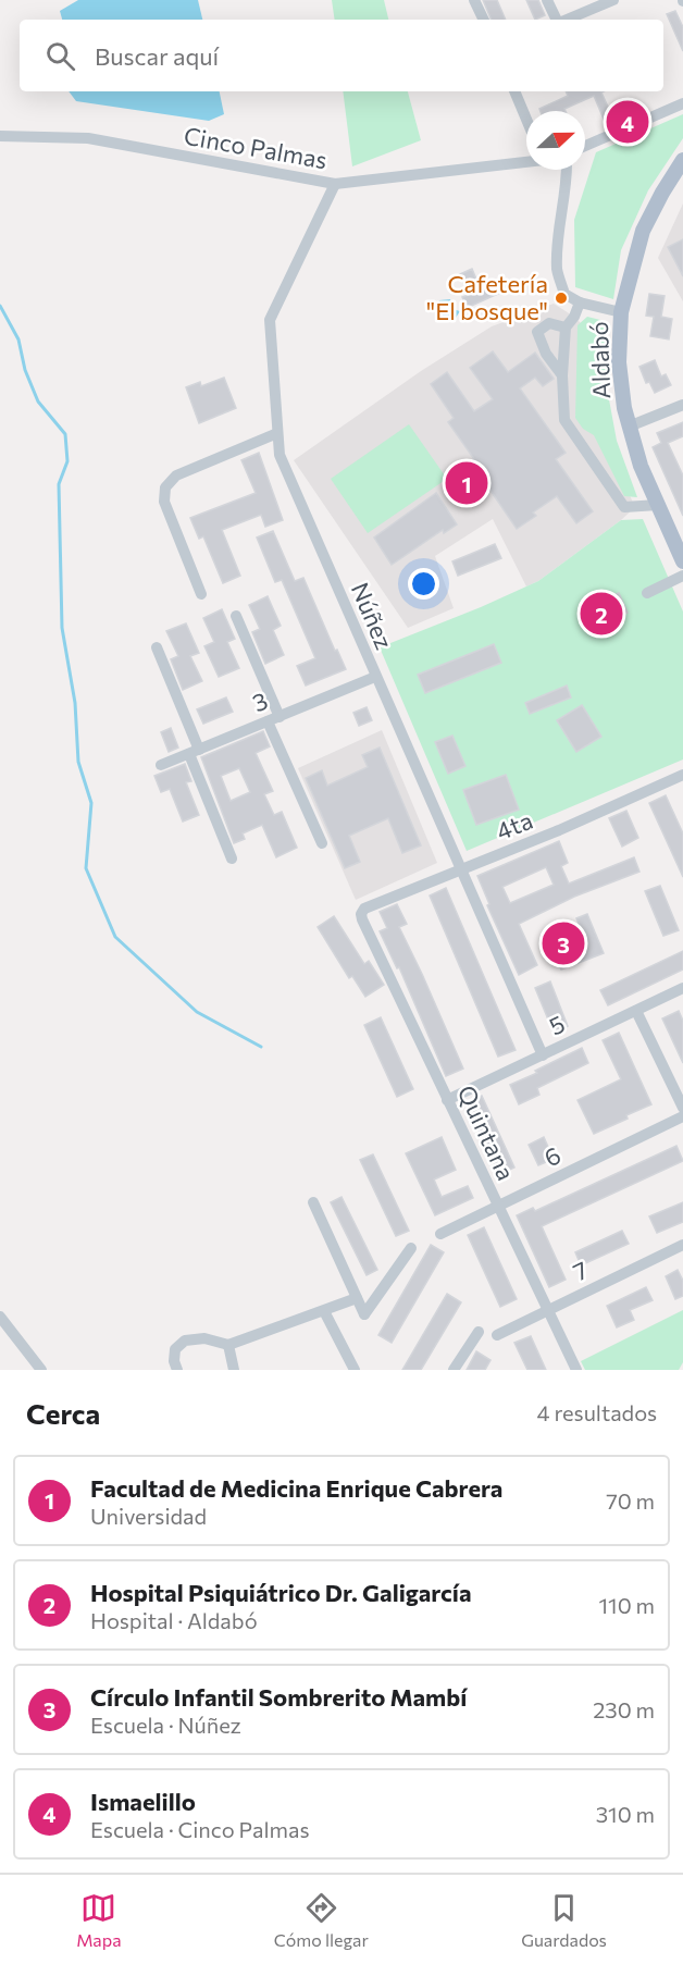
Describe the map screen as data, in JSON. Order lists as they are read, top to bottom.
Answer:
{
  "streets": {
    "main road": ["Aldabó"],
    "street": [
      "Cinco Palmas",
      "Núñez",
      "3",
      "4ta",
      "5",
      "Quintana",
      "6",
      "7"
    ]
  },
  "crossings": [
    ["Cinco Palmas", "Núñez"],
    ["Núñez", "3"],
    ["Núñez", "4ta"],
    ["Núñez", "5"],
    ["4ta", "Quintana"],
    ["5", "Quintana"],
    ["Quintana", "6"],
    ["Quintana", "7"]
  ],
  "places": ["Cafetería \"El bosque\""],
  "north": "right",
  "page": {
    "search": "Buscar aquí",
    "pins": [
      "4",
      "1",
      "2",
      "3"
    ],
    "heading": ["Cerca", "4 resultados"],
    "list": [
      {
        "mark": "1",
        "name": "Facultad de Medicina Enrique Cabrera",
        "note": "Universidad",
        "value": "70 m"
      },
      {
        "mark": "2",
        "name": "Hospital Psiquiátrico Dr. Galigarcía",
        "note": "Hospital · Aldabó",
        "value": "110 m"
      },
      {
        "mark": "3",
        "name": "Círculo Infantil Sombrerito Mambí",
        "note": "Escuela · Núñez",
        "value": "230 m"
      },
      {
        "mark": "4",
        "name": "Ismaelillo",
        "note": "Escuela · Cinco Palmas",
        "value": "310 m"
      }
    ],
    "nav": ["Mapa", "Cómo llegar", "Guardados"]
  }
}
